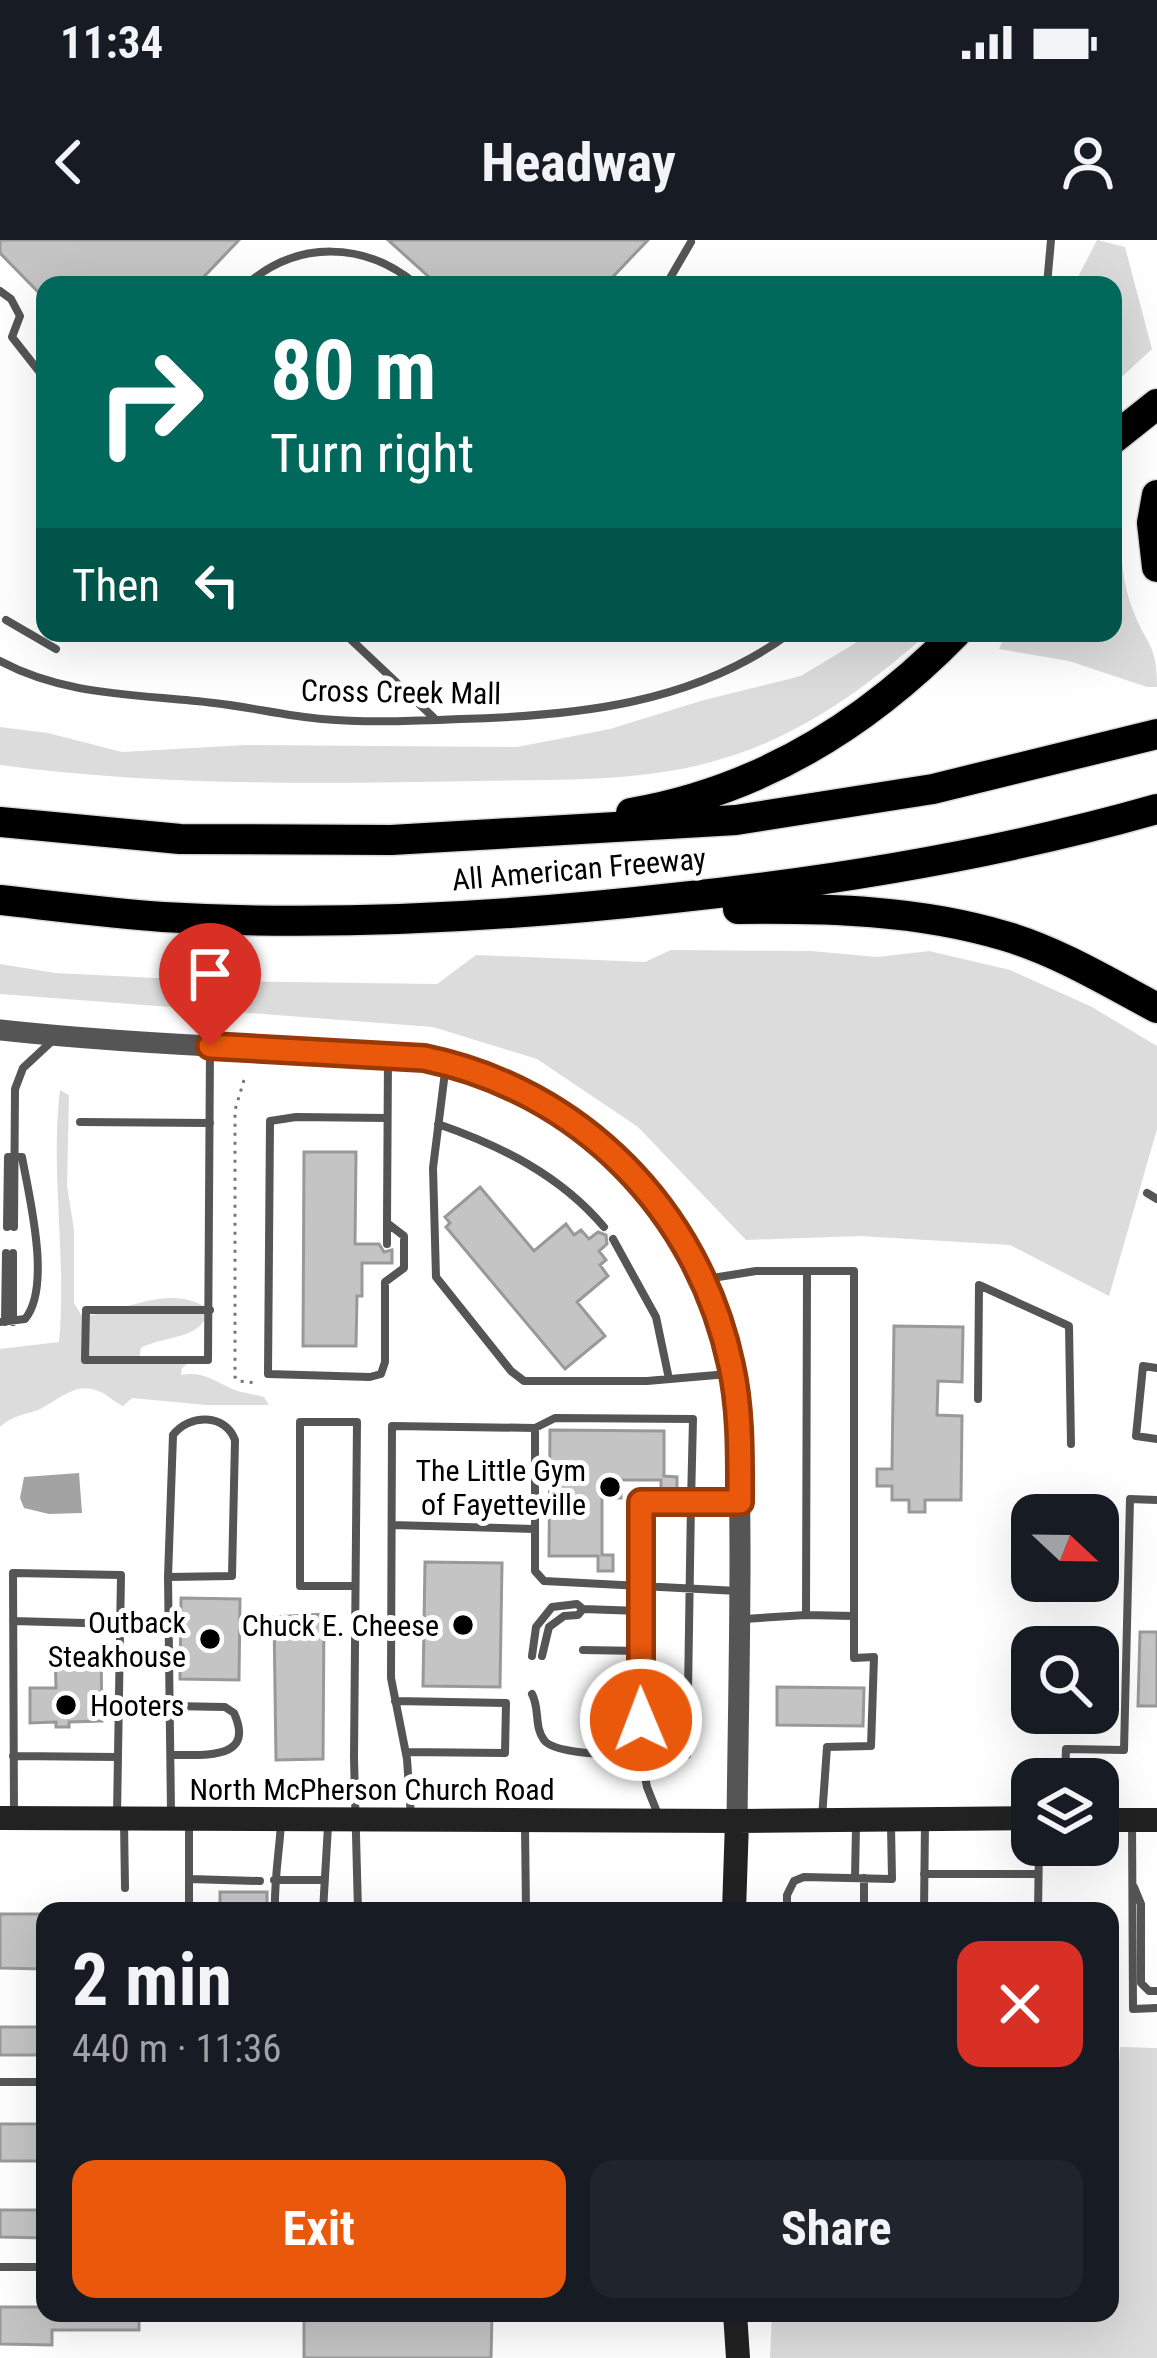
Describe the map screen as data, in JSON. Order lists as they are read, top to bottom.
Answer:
{
  "streets": {
    "highway": ["All American Freeway"],
    "main road": ["North McPherson Church Road"],
    "lane": ["Cross Creek Mall"]
  },
  "places": [
    "The Little Gym of Fayetteville",
    "Chuck E. Cheese",
    "Outback Steakhouse",
    "Hooters"
  ],
  "north": "right",
  "page": {
    "status": "11:34",
    "header": "Headway",
    "turn": ["80 m", "Turn right"],
    "then": "Then",
    "heading": ["2 min", "440 m · 11:36"],
    "buttons": ["Exit", "Share"]
  }
}
